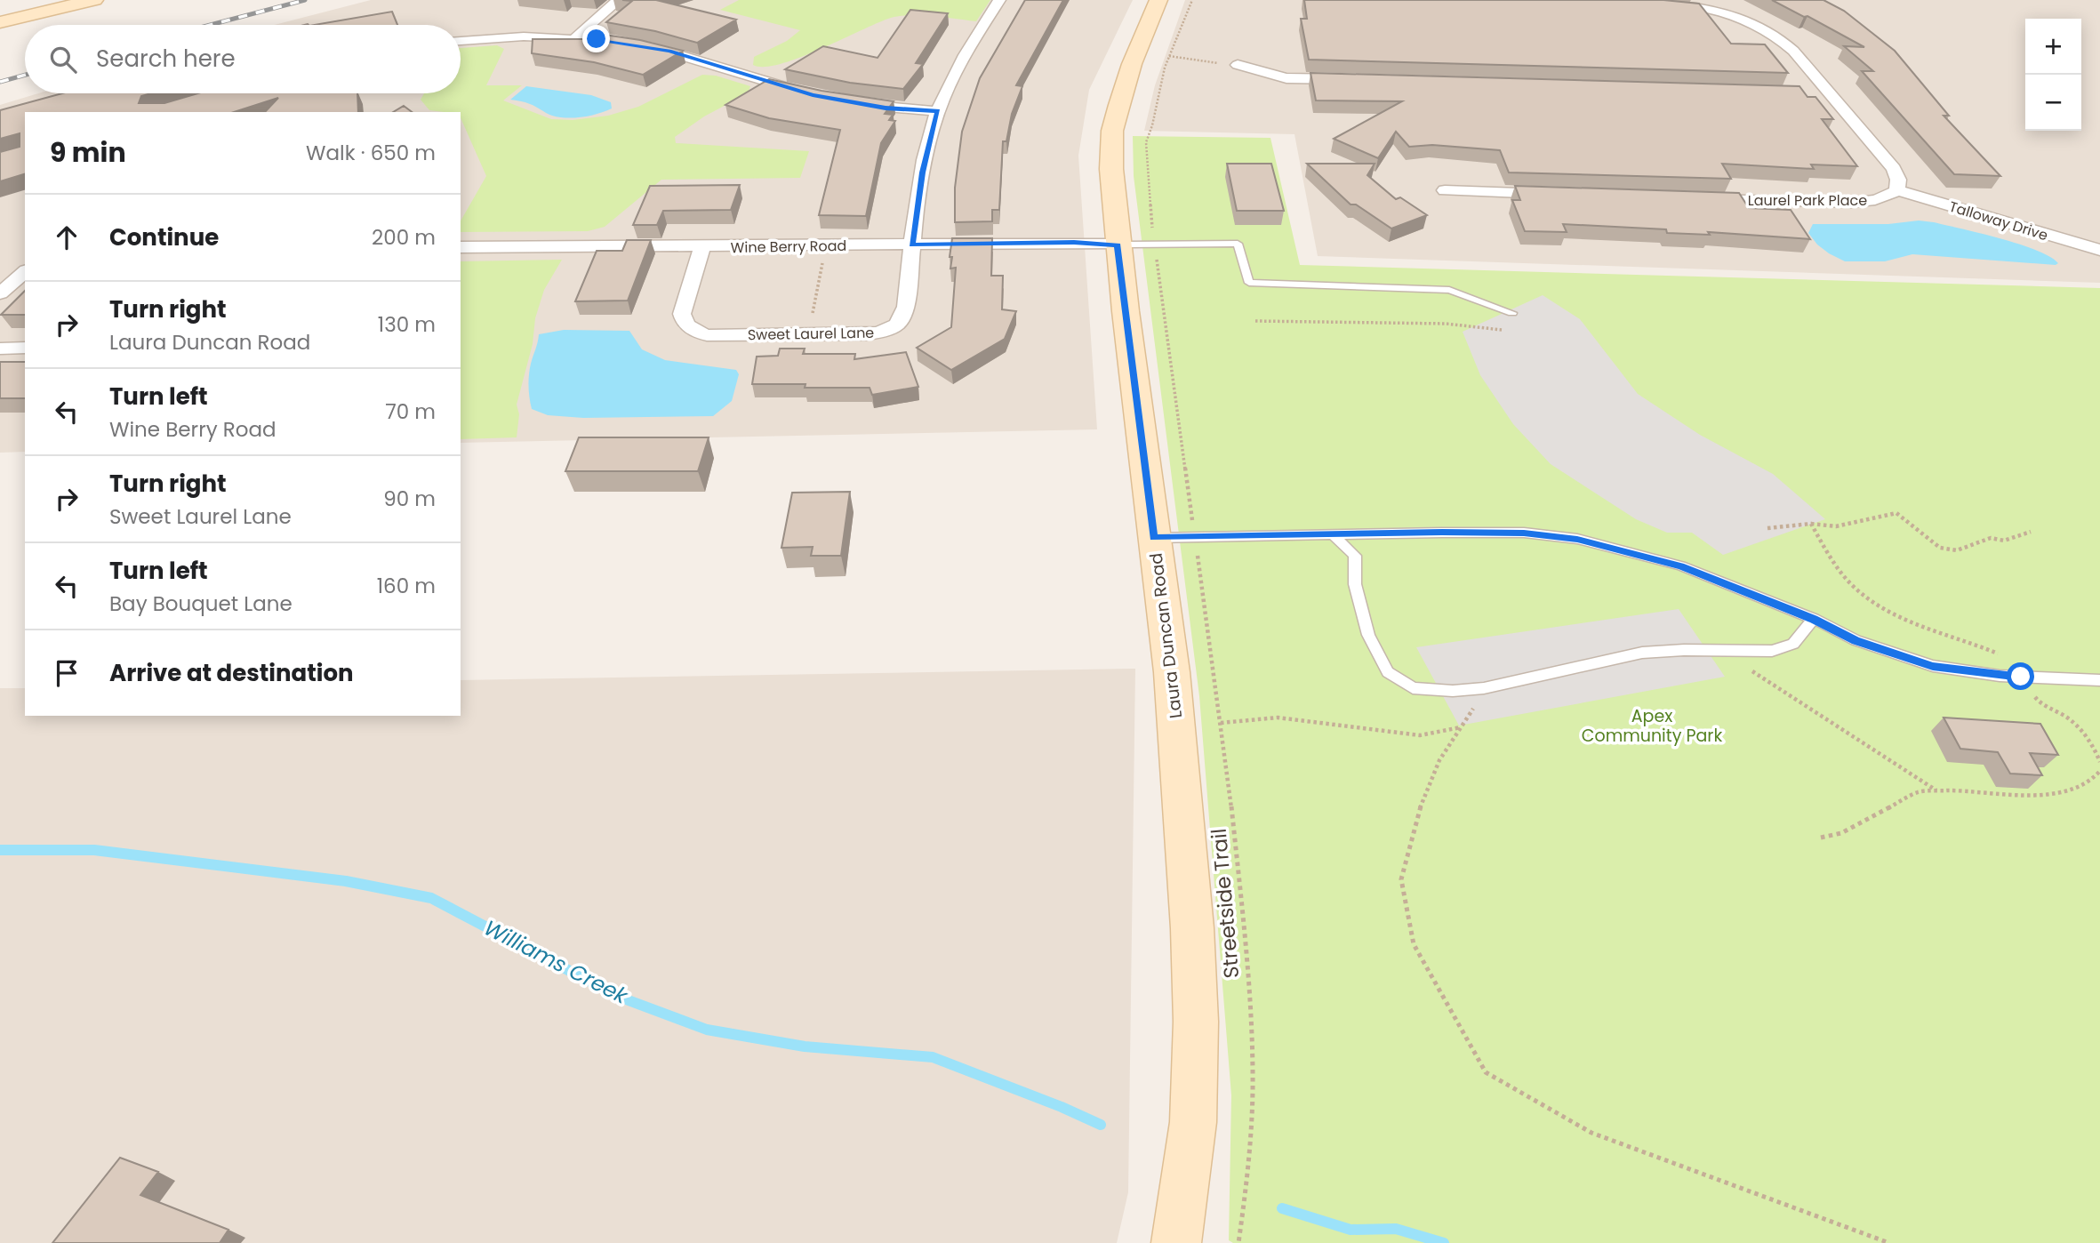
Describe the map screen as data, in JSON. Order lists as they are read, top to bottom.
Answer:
{
  "streets": {
    "street": [
      "Laurel Park Place",
      "Talloway Drive",
      "Wine Berry Road",
      "Sweet Laurel Lane",
      "Laura Duncan Road"
    ],
    "path": ["Streetside Trail"]
  },
  "crossings": [
    ["Laurel Park Place", "Talloway Drive"],
    ["Wine Berry Road", "Sweet Laurel Lane"],
    ["Wine Berry Road", "Laura Duncan Road"]
  ],
  "water": ["Williams Creek"],
  "parks": ["Apex Community Park"],
  "page": {
    "map_buttons": ["+", "−"],
    "search": "Search here",
    "heading": ["9 min", "Walk · 650 m"],
    "list": [
      ["Continue", "200 m"],
      ["Turn right", "Laura Duncan Road", "130 m"],
      ["Turn left", "Wine Berry Road", "70 m"],
      ["Turn right", "Sweet Laurel Lane", "90 m"],
      ["Turn left", "Bay Bouquet Lane", "160 m"],
      "Arrive at destination"
    ]
  }
}
